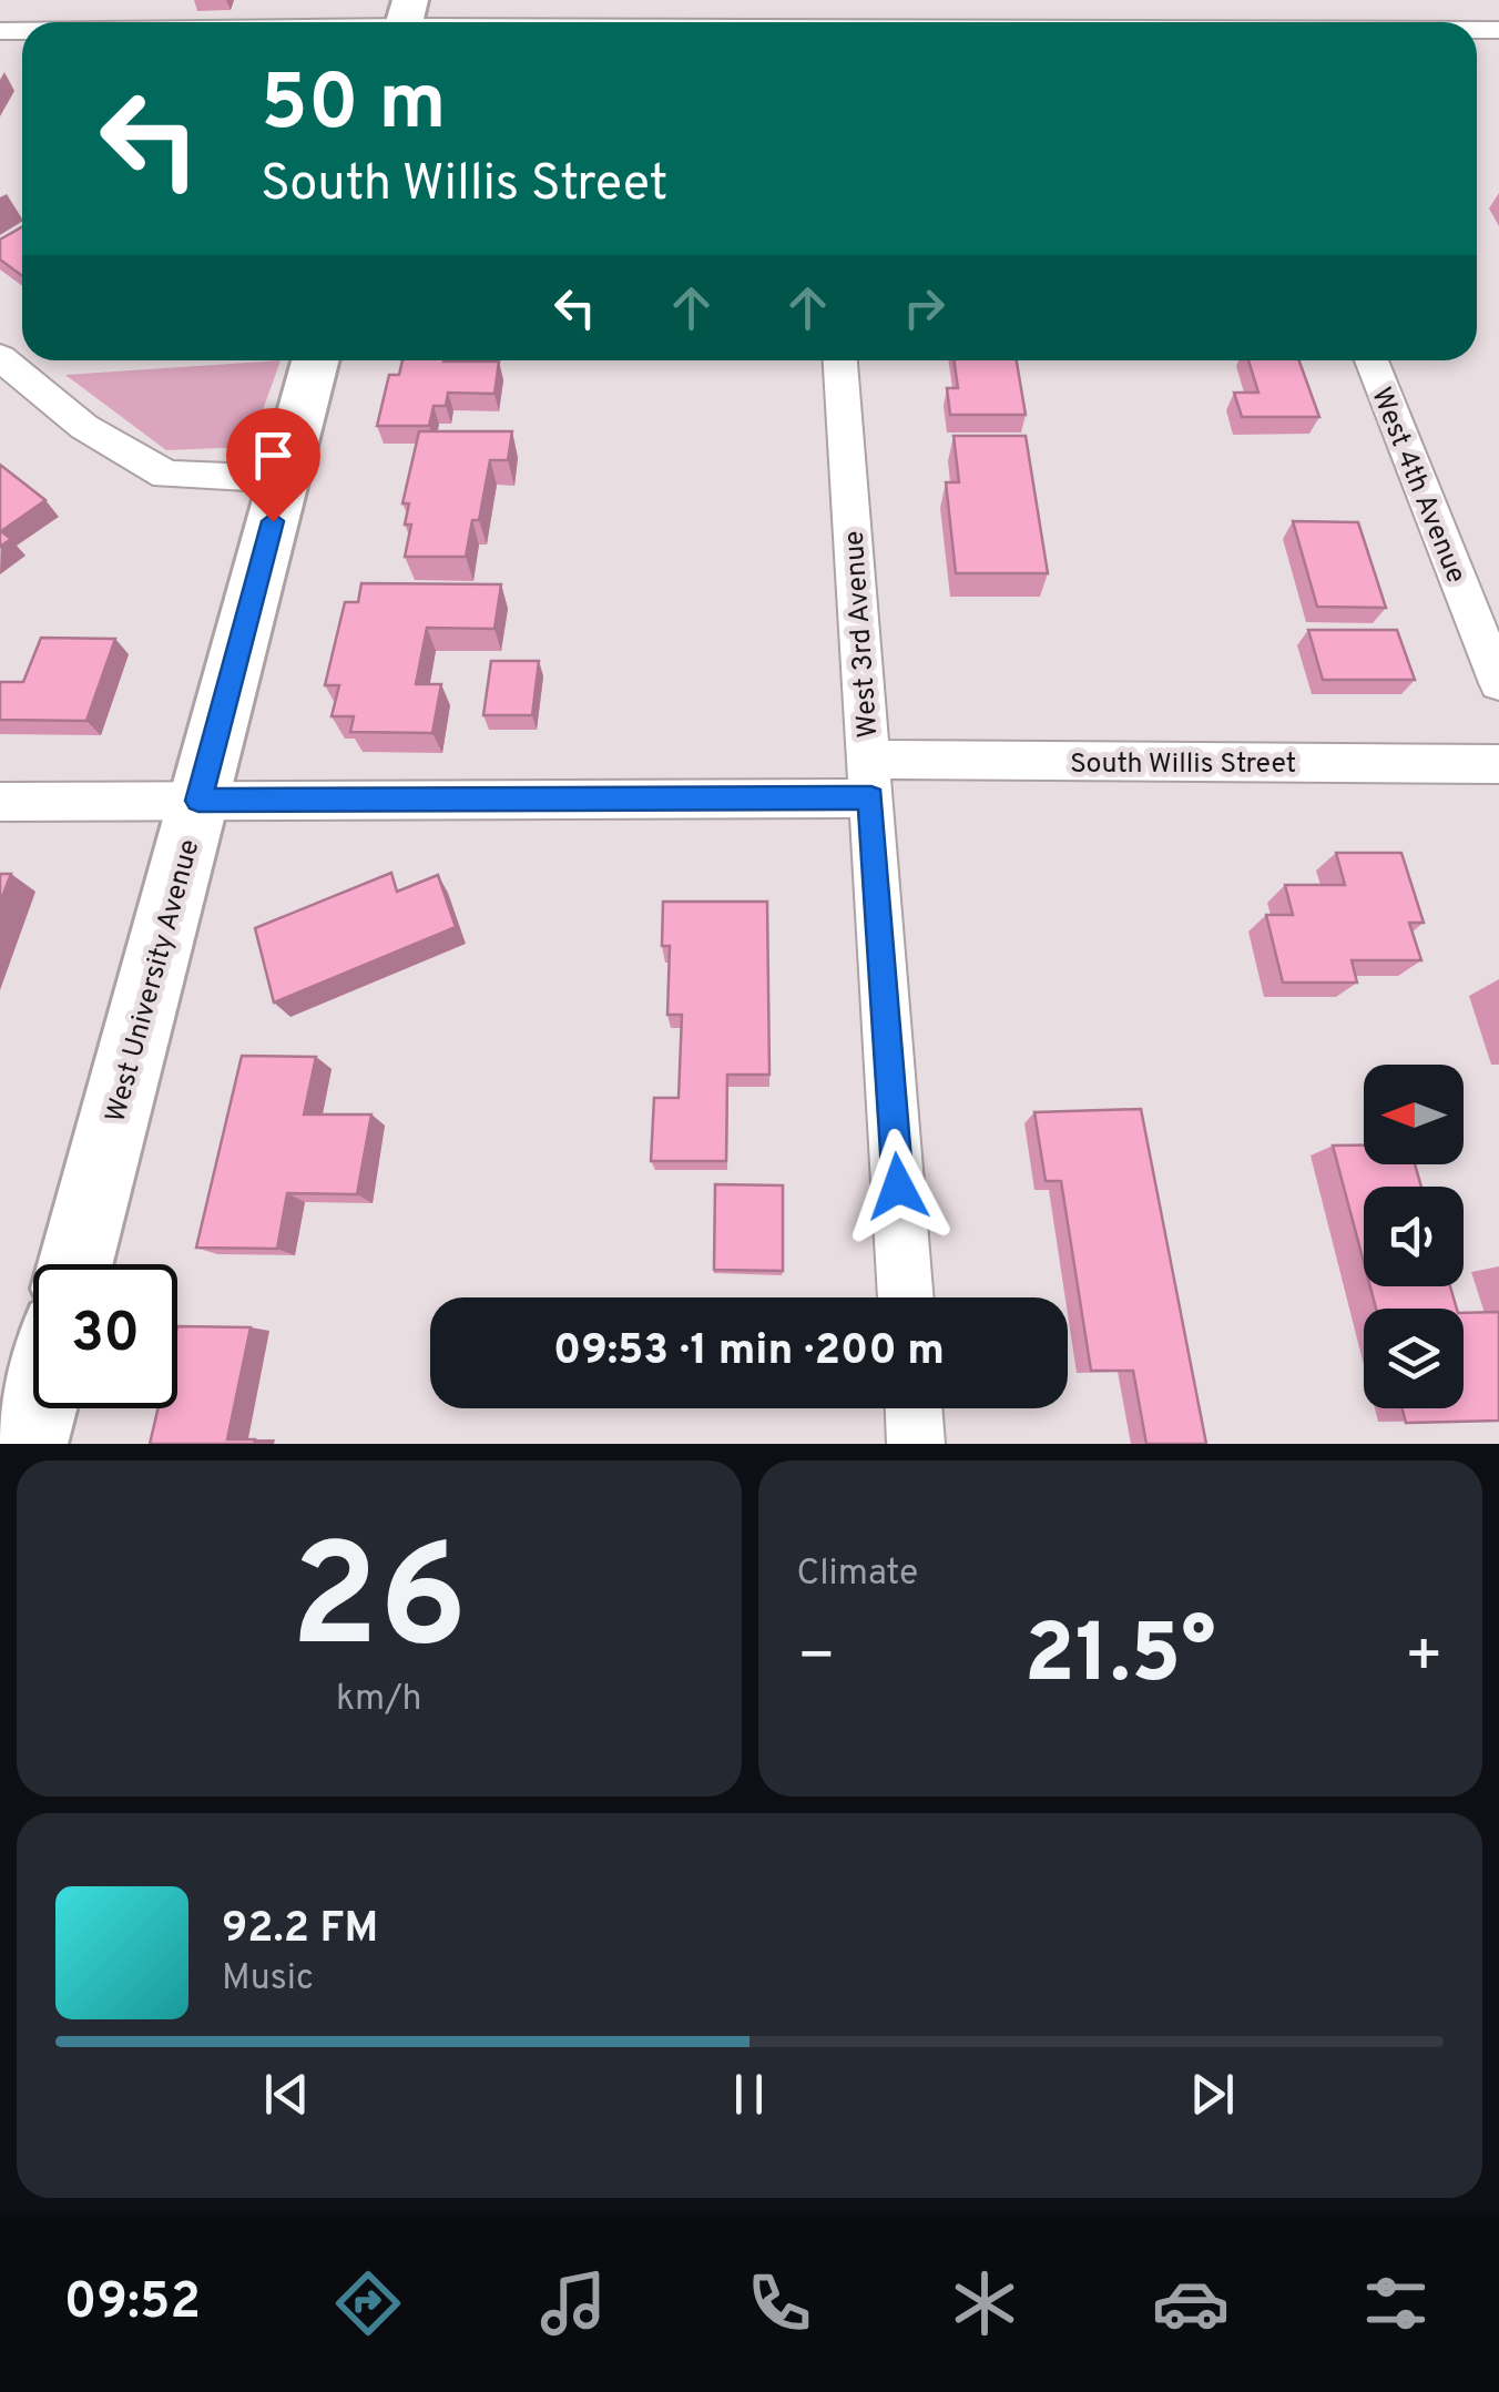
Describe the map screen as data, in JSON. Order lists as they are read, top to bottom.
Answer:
{
  "streets": {
    "street": [
      "West 4th Avenue",
      "West 3rd Avenue",
      "South Willis Street",
      "West University Avenue"
    ]
  },
  "crossings": [
    ["West 3rd Avenue", "South Willis Street"],
    ["South Willis Street", "West University Avenue"]
  ],
  "north": "left",
  "page": {
    "turn": ["50 m", "South Willis Street"],
    "limit": "30",
    "trip": "09:53 · 1 min · 200 m",
    "tile": [
      ["26", "km/h"],
      "Climate"
    ],
    "heat": ["−", "21.5°", "+"],
    "song": ["92.2 FM", "Music"],
    "tabs": "09:52"
  }
}
